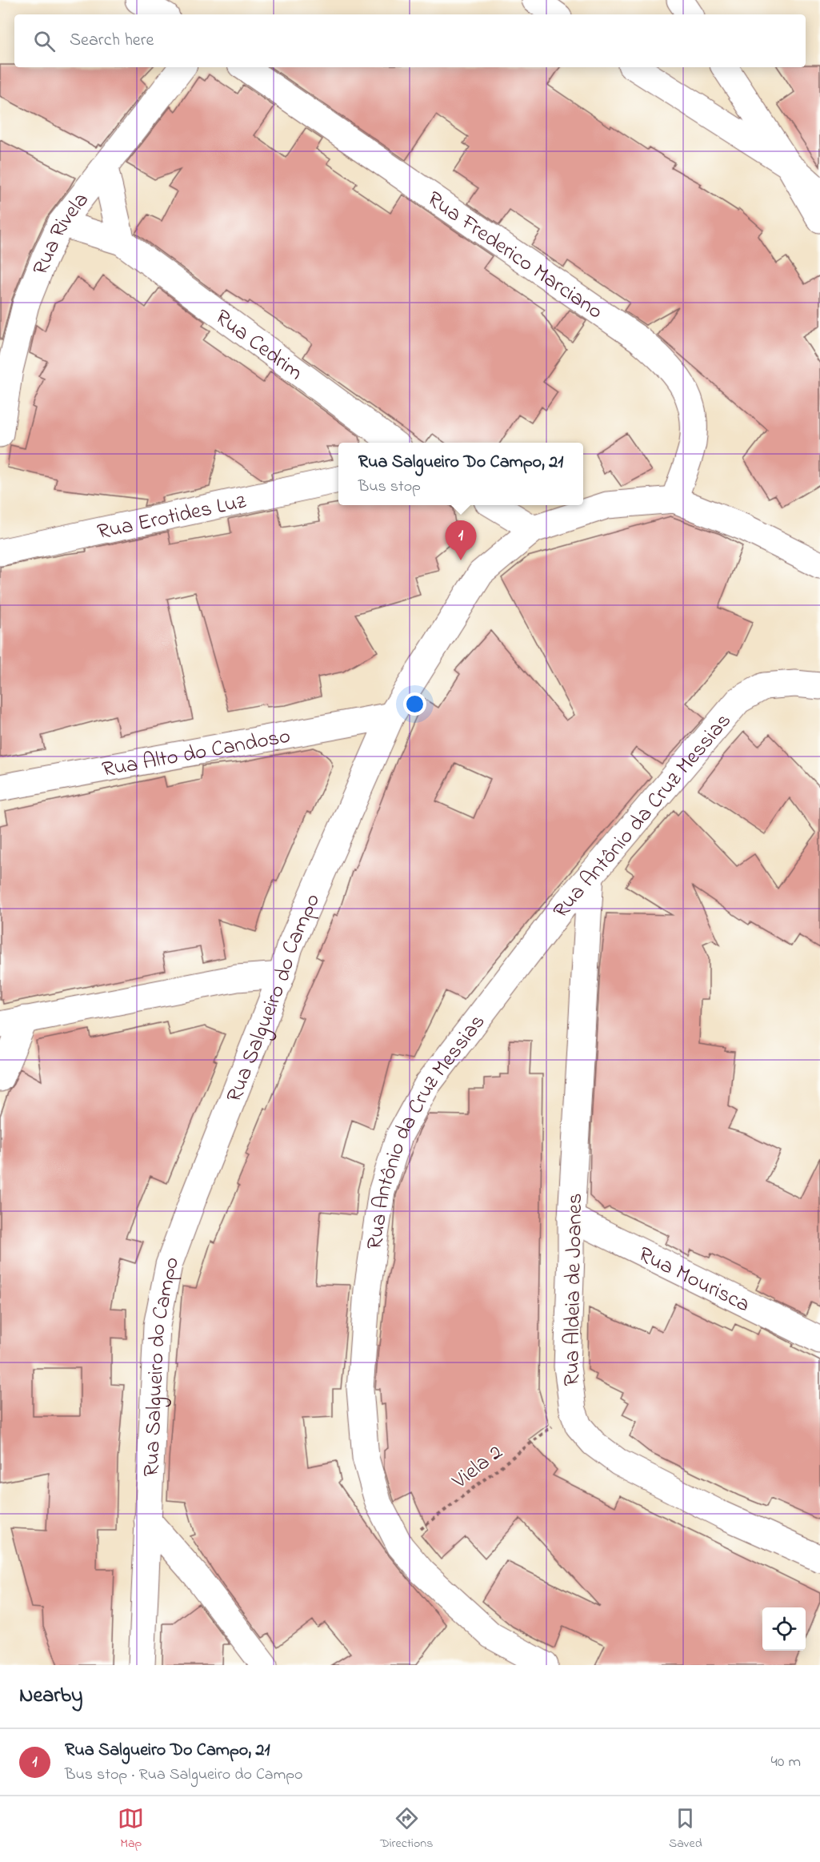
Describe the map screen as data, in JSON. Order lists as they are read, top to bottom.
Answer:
{
  "streets": {
    "street": [
      "Rua Rivela",
      "Rua Frederico Marciano",
      "Rua Cedrim",
      "Rua Erotides Luz",
      "Rua Alto do Candoso",
      "Rua Antônio da Cruz Messias",
      "Rua Salgueiro do Campo",
      "Rua Mourisca",
      "Rua Aldeia de Joanes"
    ],
    "path": ["Viela 2"]
  },
  "crossings": [
    ["Rua Rivela", "Rua Cedrim"],
    ["Rua Frederico Marciano", "Rua Salgueiro do Campo"],
    ["Rua Alto do Candoso", "Rua Salgueiro do Campo"],
    ["Rua Antônio da Cruz Messias", "Rua Aldeia de Joanes"],
    ["Rua Antônio da Cruz Messias", "Viela 2"],
    ["Rua Mourisca", "Rua Aldeia de Joanes"],
    ["Rua Aldeia de Joanes", "Viela 2"]
  ],
  "page": {
    "search": "Search here",
    "popup": ["Rua Salgueiro Do Campo, 21", "Bus stop"],
    "pins": "1",
    "heading": "Nearby",
    "list": [
      {
        "mark": "1",
        "name": "Rua Salgueiro Do Campo, 21",
        "note": "Bus stop · Rua Salgueiro do Campo",
        "value": "40 m"
      }
    ],
    "nav": ["Map", "Directions", "Saved"]
  }
}
